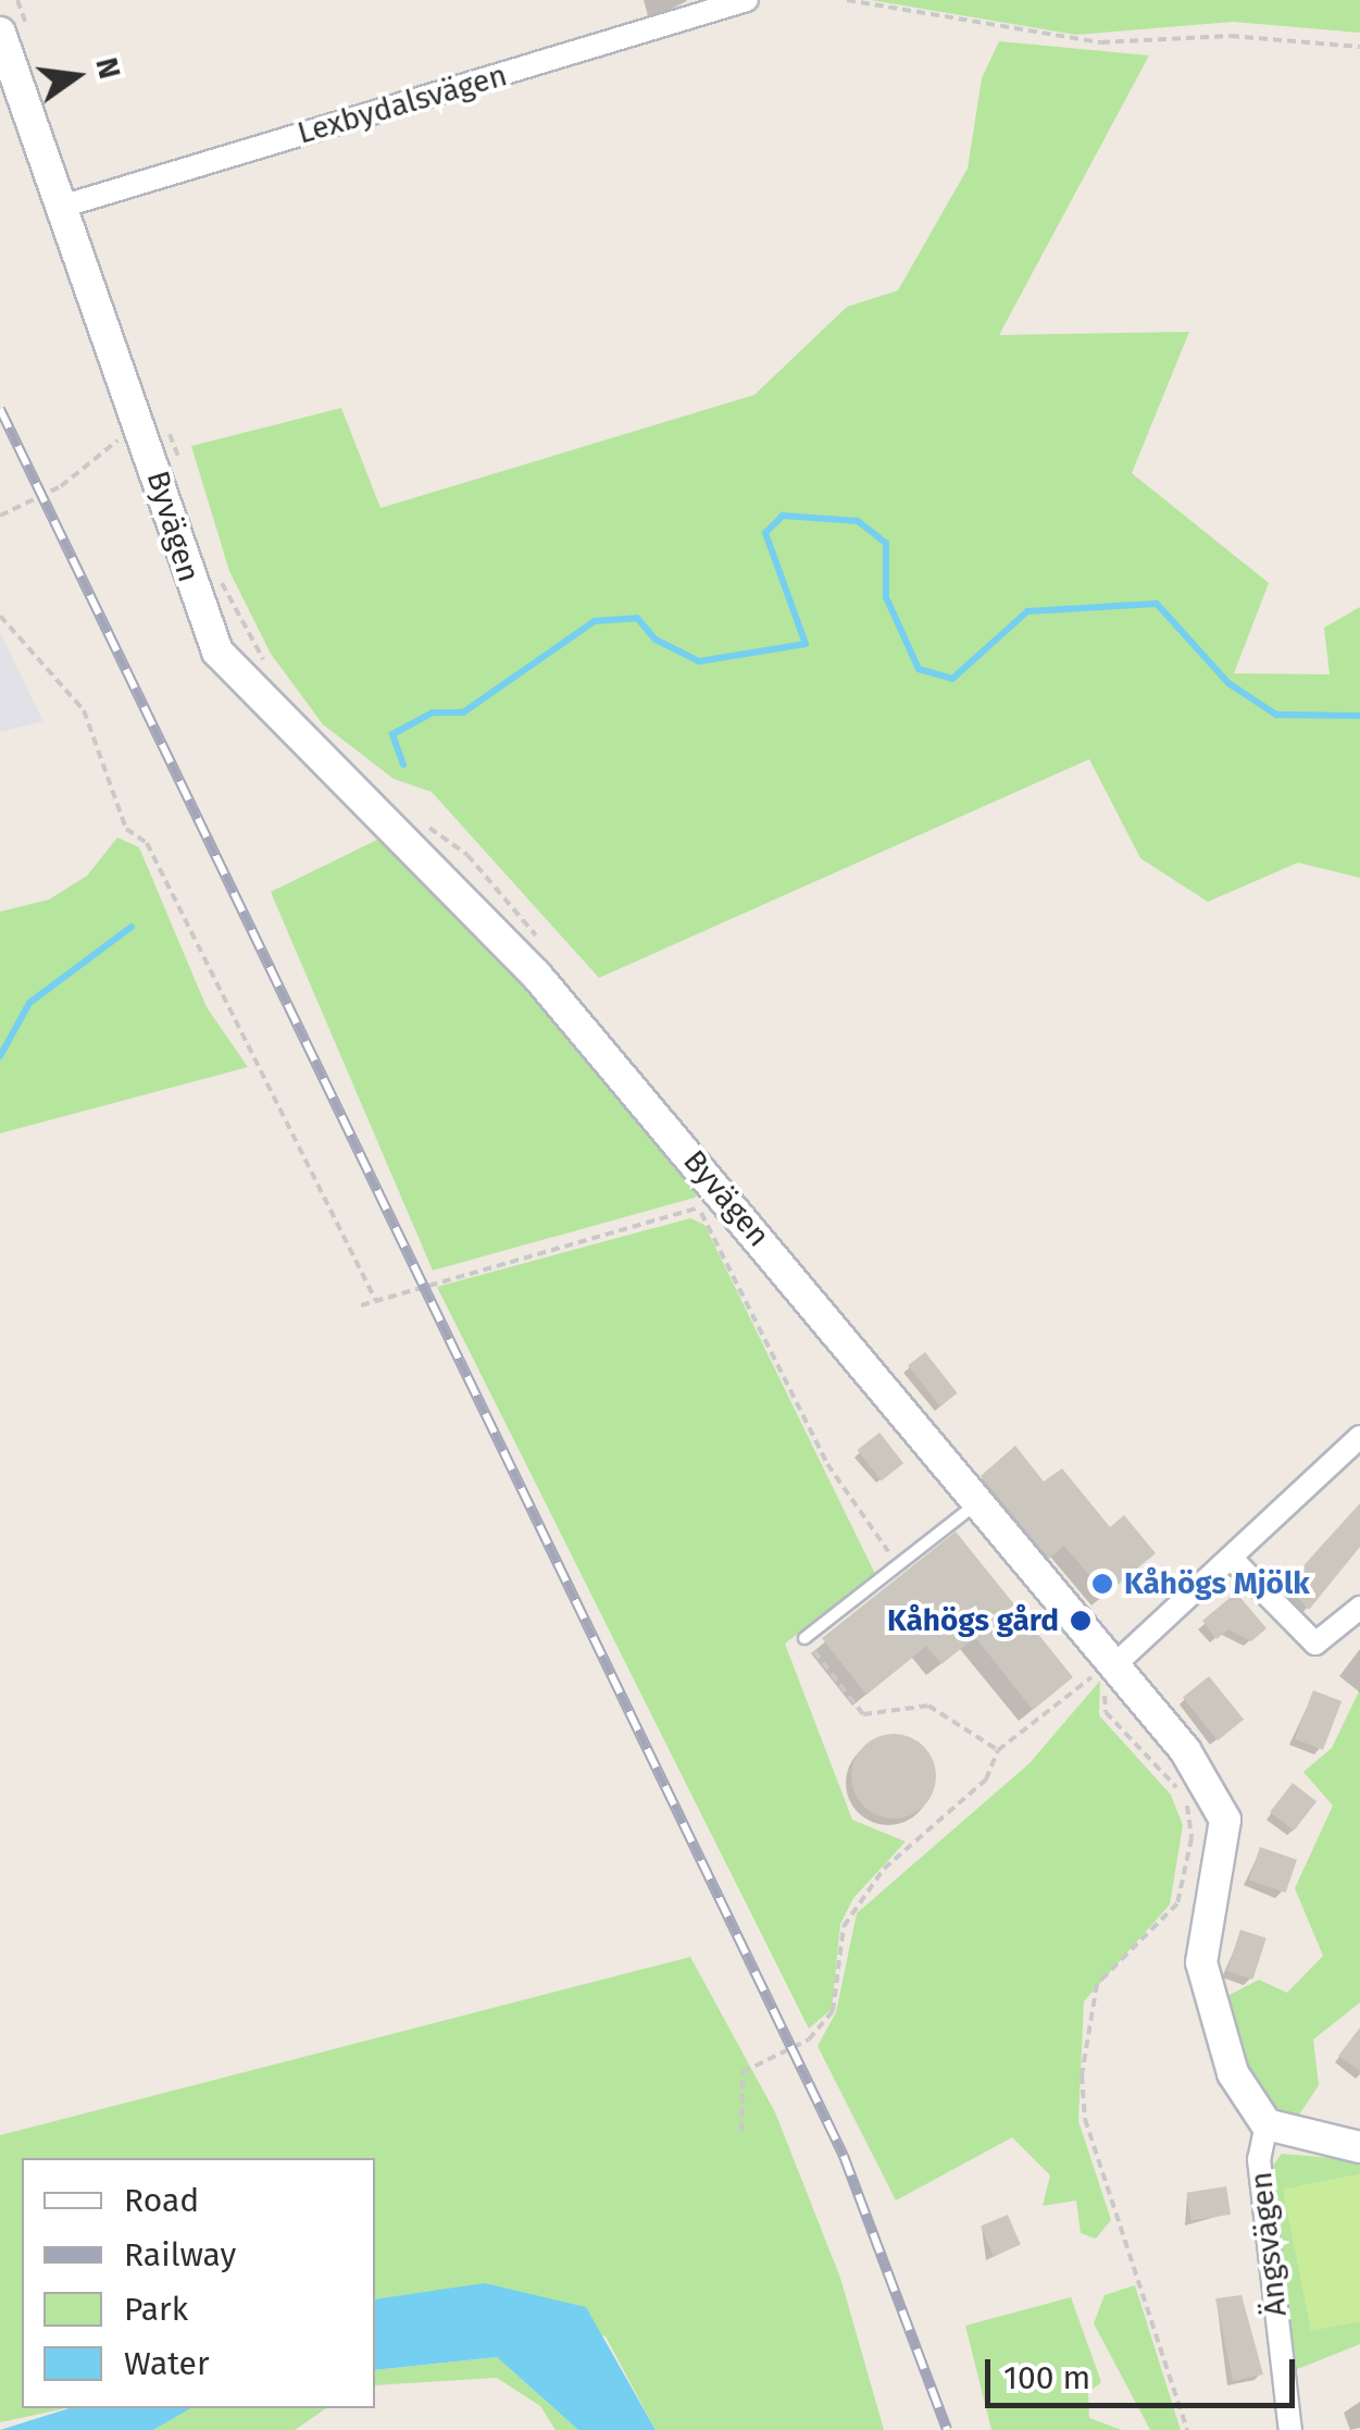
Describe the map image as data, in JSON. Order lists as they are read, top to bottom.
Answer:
{
  "streets": {
    "street": ["Lexbydalsvägen", "Byvägen", "Ängsvägen"]
  },
  "crossings": [
    ["Lexbydalsvägen", "Byvägen"],
    ["Byvägen", "Ängsvägen"]
  ],
  "places": ["Kåhögs Mjölk", "Kåhögs gård"],
  "legend": [
    "Road",
    "Railway",
    "Park",
    "Water"
  ],
  "scale_bar": "100 m",
  "north": "right"
}
